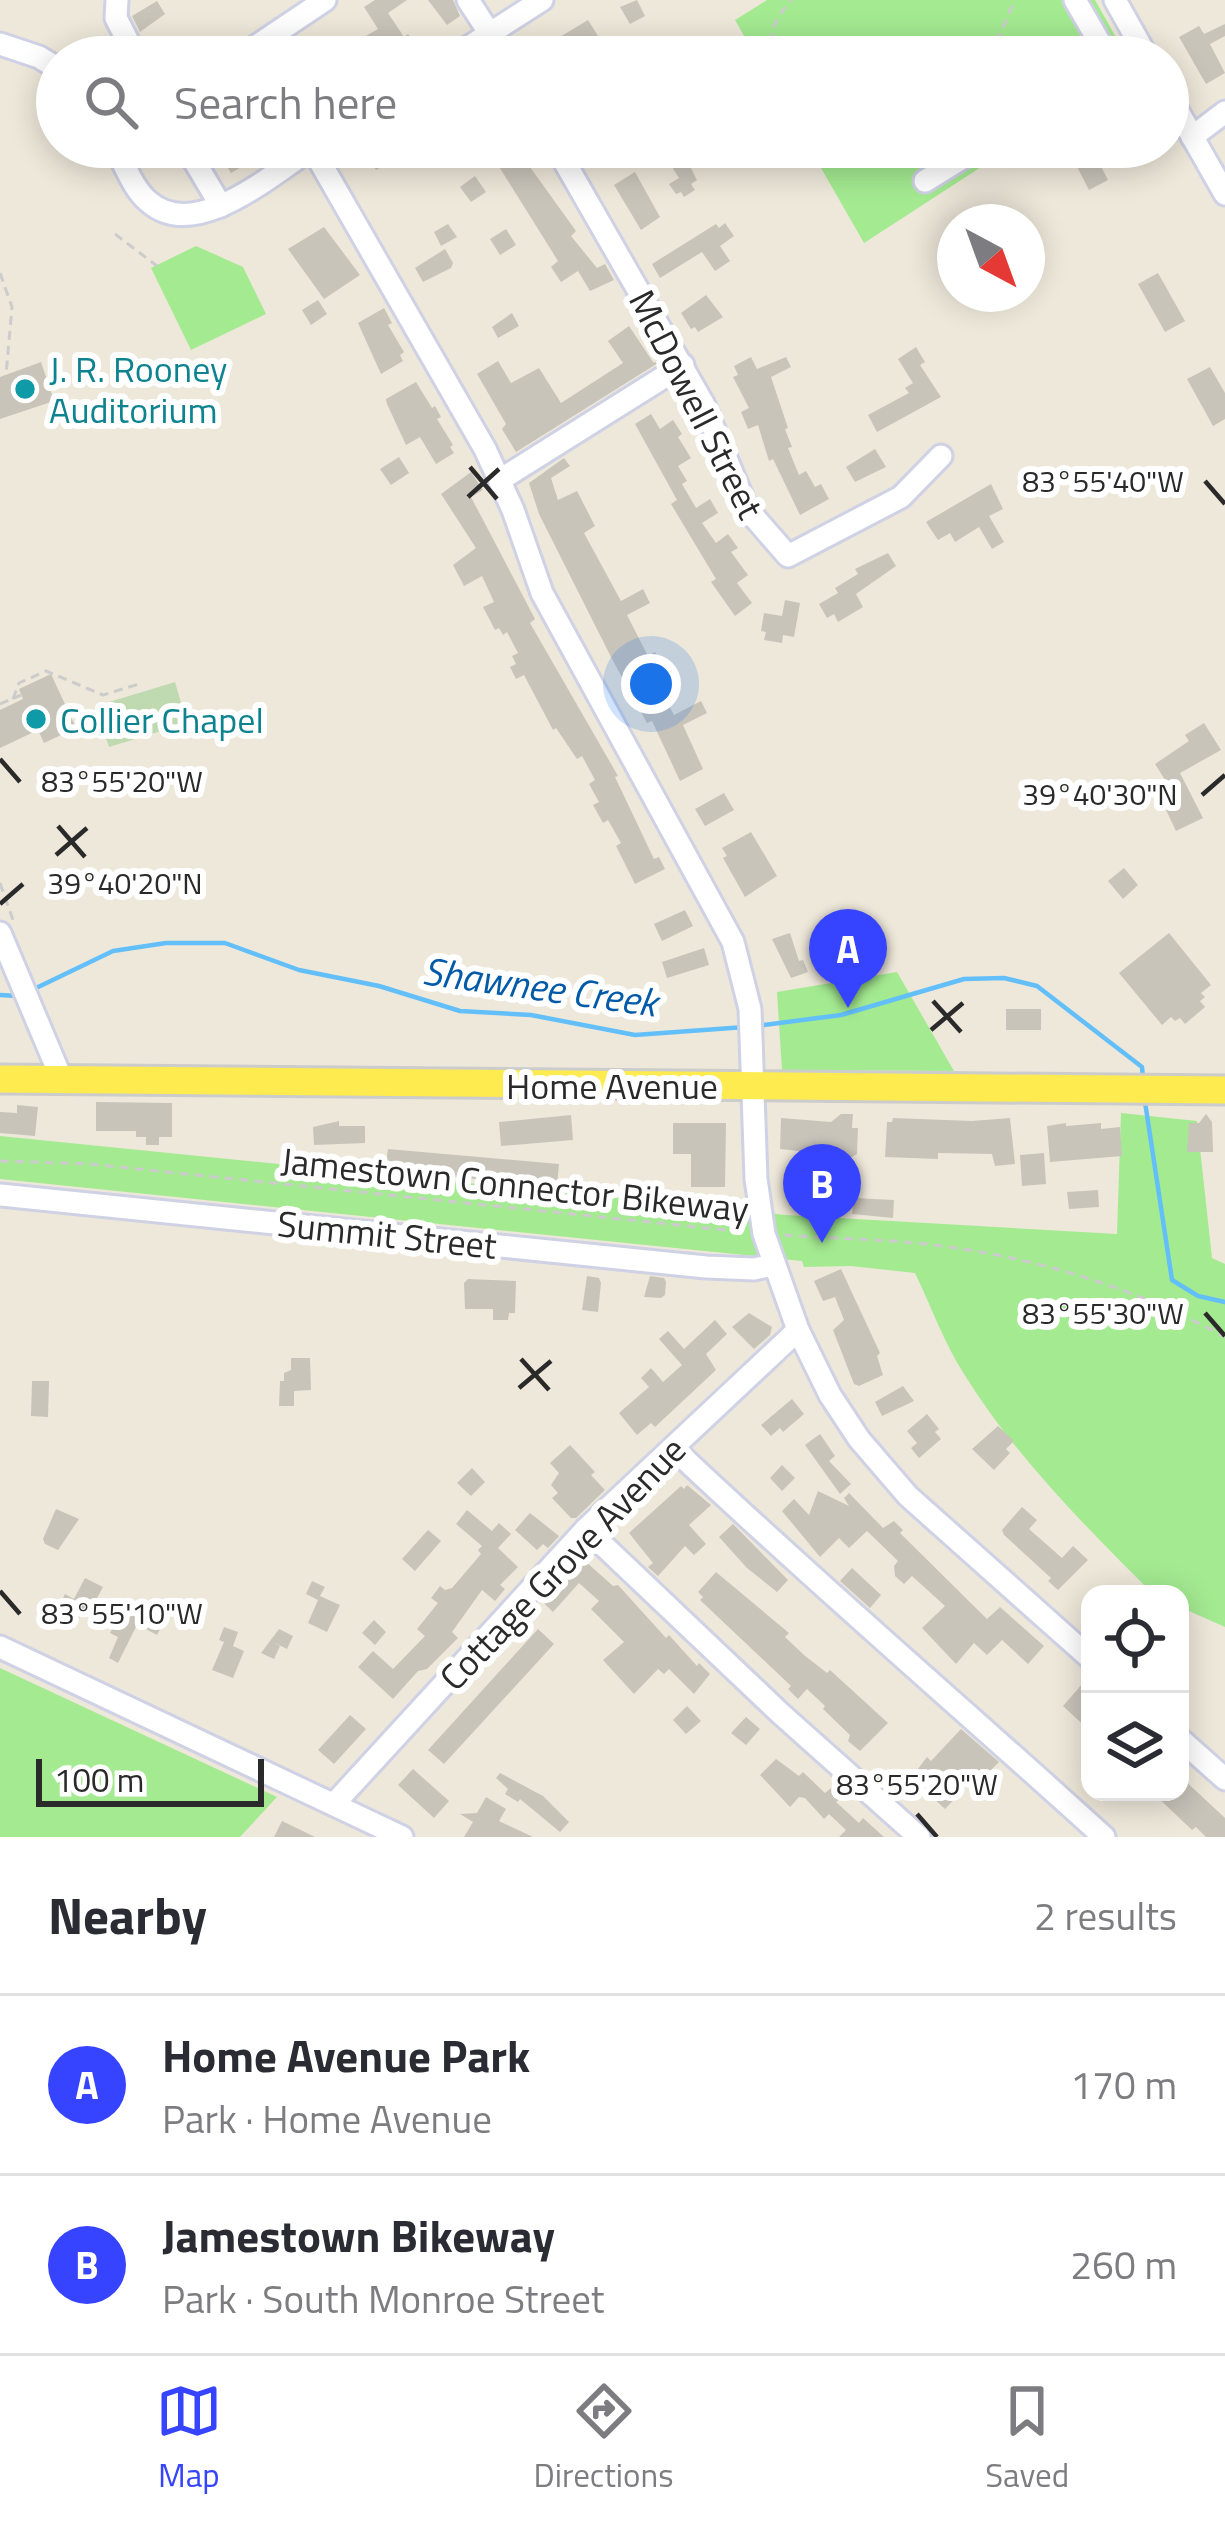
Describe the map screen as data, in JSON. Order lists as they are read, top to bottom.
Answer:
{
  "streets": {
    "main road": ["Home Avenue"],
    "street": ["McDowell Street", "Summit Street", "Cottage Grove Avenue"],
    "path": ["Jamestown Connector Bikeway"]
  },
  "water": ["Shawnee Creek"],
  "places": ["J. R. Rooney Auditorium", "Collier Chapel"],
  "scale_bar": "100 m",
  "north": "bottom right",
  "page": {
    "search": "Search here",
    "pins": ["A", "B"],
    "scale": "100 m",
    "heading": ["Nearby", "2 results"],
    "list": [
      {
        "mark": "A",
        "name": "Home Avenue Park",
        "note": "Park · Home Avenue",
        "value": "170 m"
      },
      {
        "mark": "B",
        "name": "Jamestown Bikeway",
        "note": "Park · South Monroe Street",
        "value": "260 m"
      }
    ],
    "nav": ["Map", "Directions", "Saved"]
  },
  "coordinates": [
    "83°55'40\"W",
    "83°55'20\"W",
    "39°40'30\"N",
    "39°40'20\"N",
    "83°55'30\"W",
    "83°55'10\"W"
  ]
}
